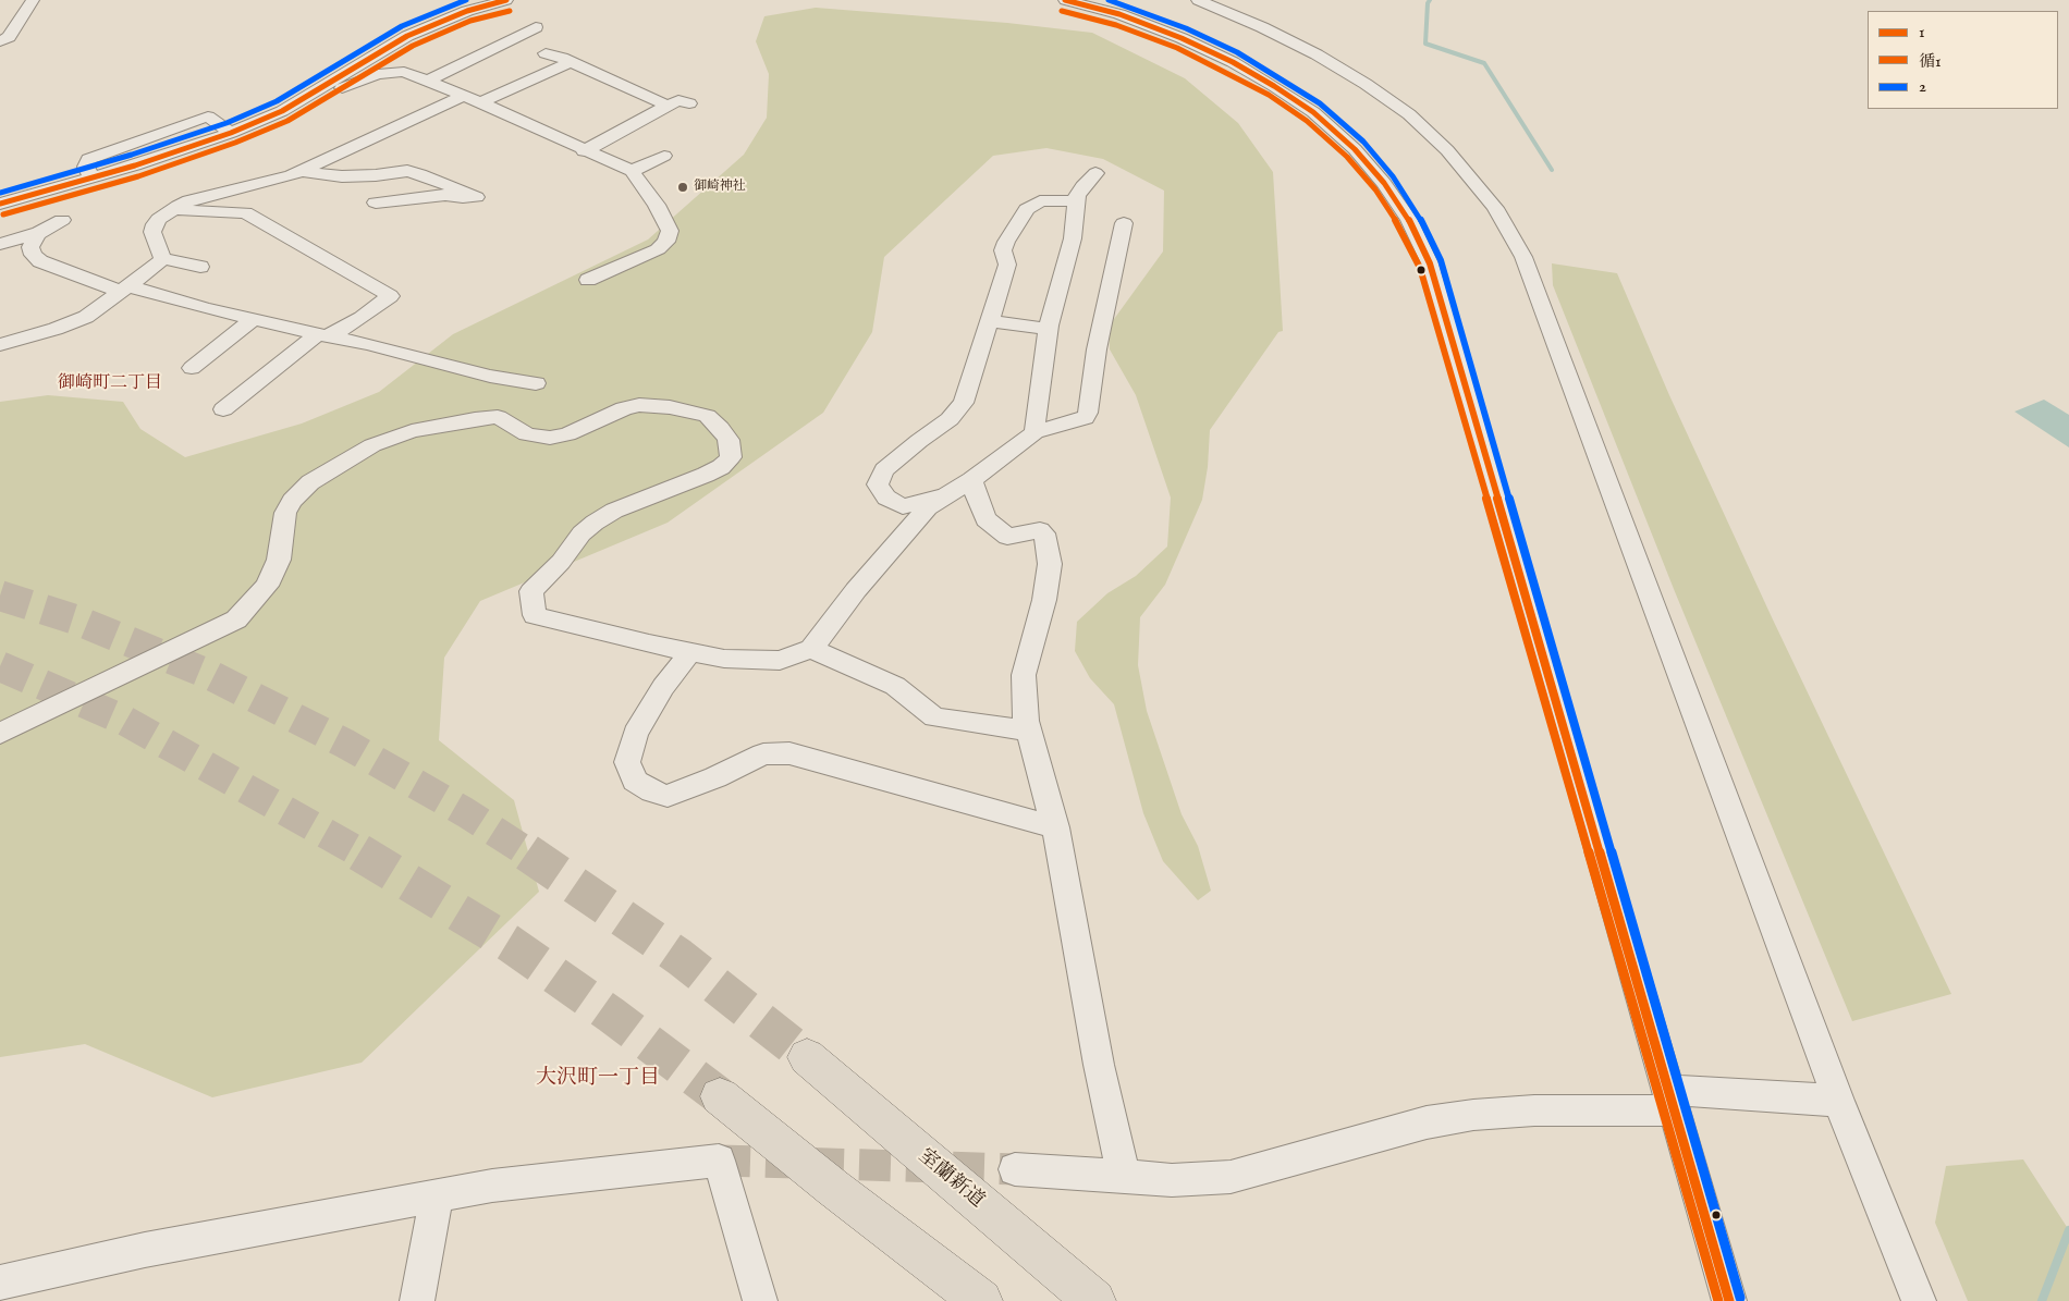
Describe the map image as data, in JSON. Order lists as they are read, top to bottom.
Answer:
{
  "streets": {
    "highway": ["室蘭新道"]
  },
  "districts": ["御崎町二丁目", "大沢町一丁目"],
  "places": ["御崎神社"],
  "lines": ["transit line 1", "transit line 2", "transit line 循1"],
  "legend": ["1", "循1", "2"]
}
